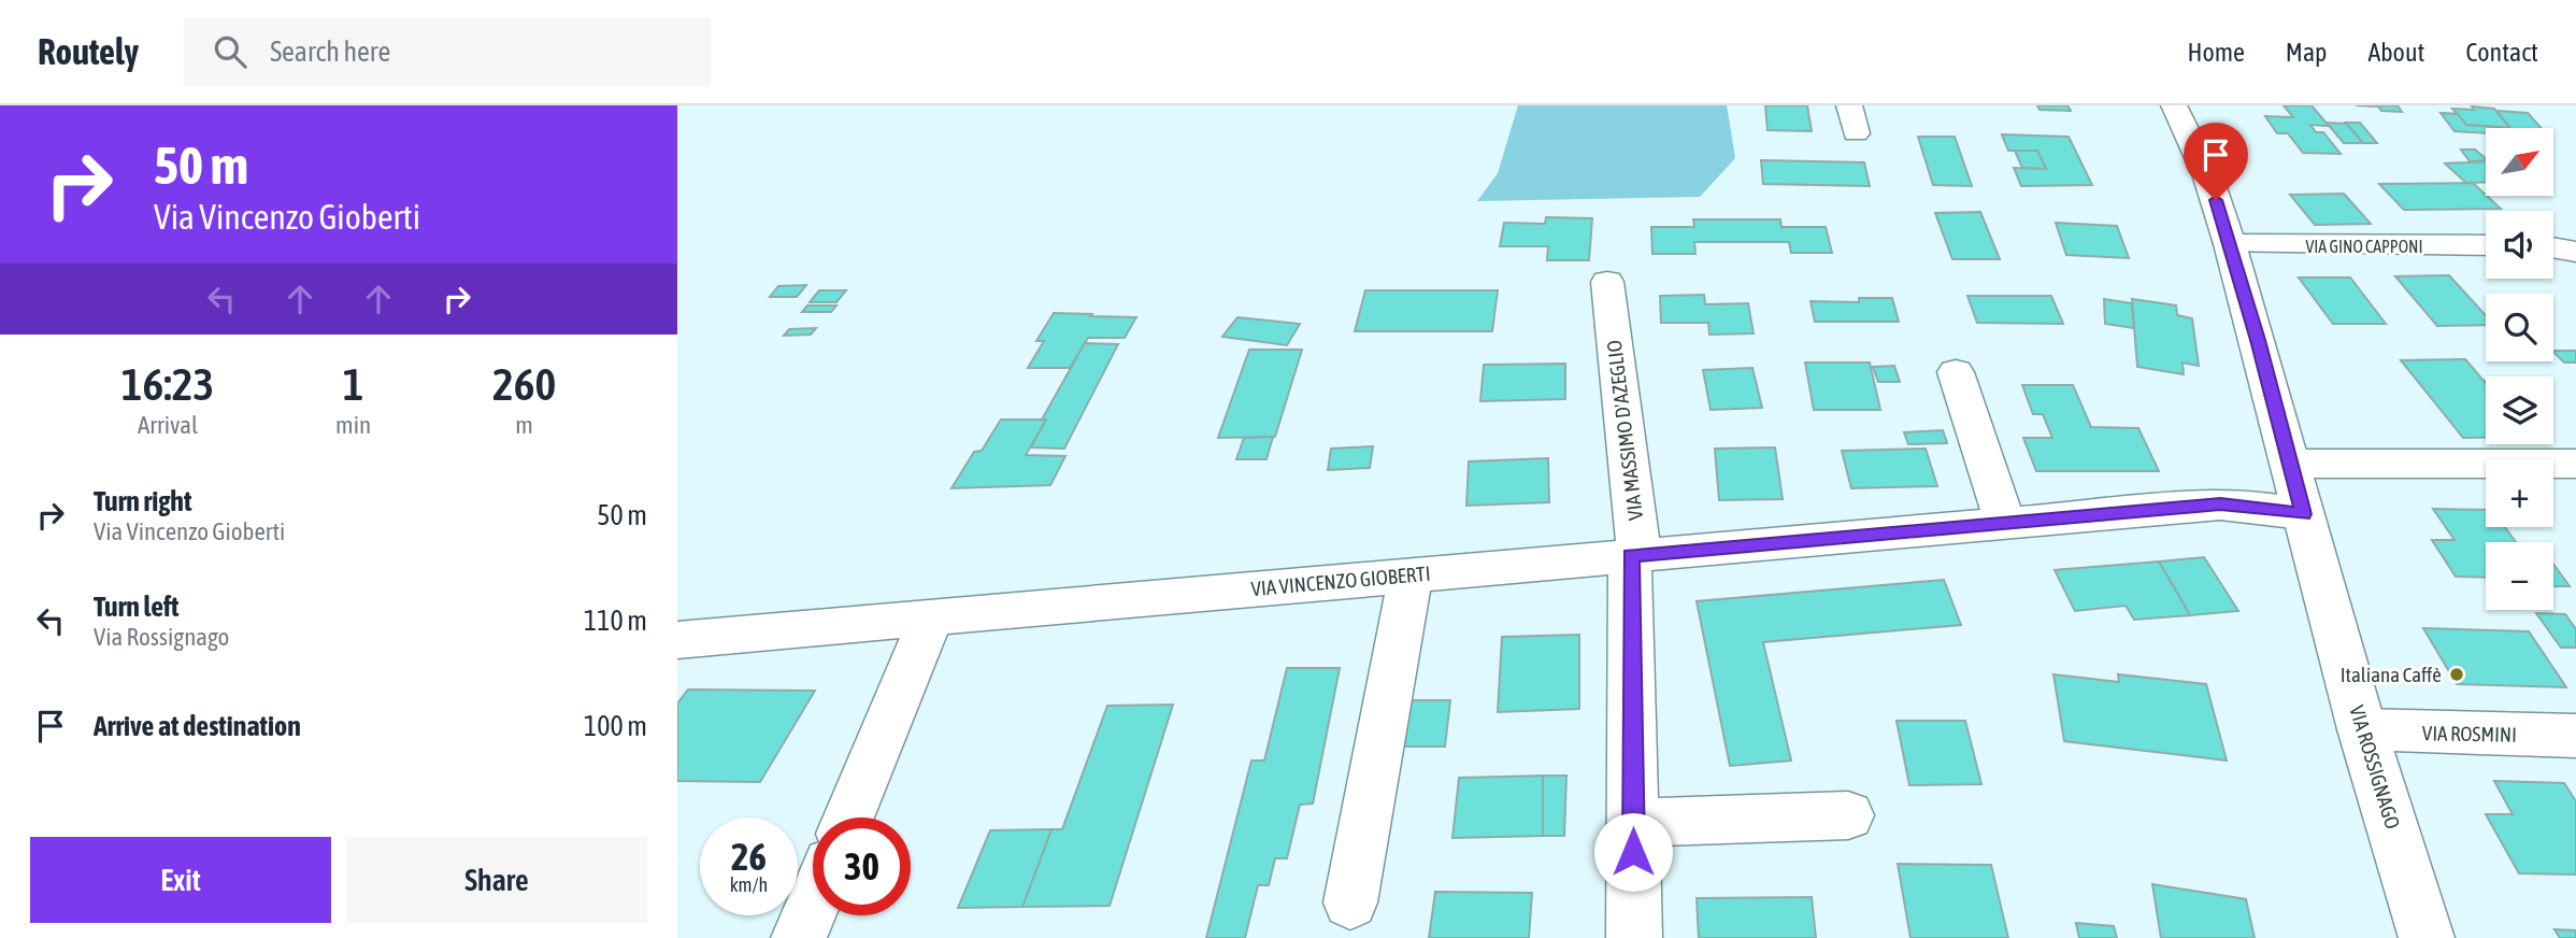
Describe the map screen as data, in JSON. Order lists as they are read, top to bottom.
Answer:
{
  "streets": {
    "street": [
      "VIA GINO CAPPONI",
      "VIA MASSIMO D'AZEGLIO",
      "VIA VINCENZO GIOBERTI",
      "VIA ROSMINI",
      "VIA ROSSIGNAGO"
    ]
  },
  "crossings": [
    ["VIA GINO CAPPONI", "VIA ROSSIGNAGO"],
    ["VIA MASSIMO D'AZEGLIO", "VIA VINCENZO GIOBERTI"],
    ["VIA VINCENZO GIOBERTI", "VIA ROSSIGNAGO"],
    ["VIA ROSMINI", "VIA ROSSIGNAGO"]
  ],
  "places": ["Italiana Caffè"],
  "north": "top right",
  "page": {
    "header": "Routely",
    "search": "Search here",
    "nav": [
      "Home",
      "Map",
      "About",
      "Contact"
    ],
    "turn": ["50 m", "Via Vincenzo Gioberti"],
    "map_buttons": ["+", "−"],
    "eta": [
      "16:23",
      "Arrival",
      "1",
      "min",
      "260",
      "m"
    ],
    "list": [
      {
        "name": "Turn right",
        "note": "Via Vincenzo Gioberti",
        "value": "50 m"
      },
      {
        "name": "Turn left",
        "note": "Via Rossignago",
        "value": "110 m"
      },
      {
        "name": "Arrive at destination",
        "value": "100 m"
      }
    ],
    "speed": "26 km/h",
    "limit": "30",
    "buttons": ["Exit", "Share"]
  }
}
